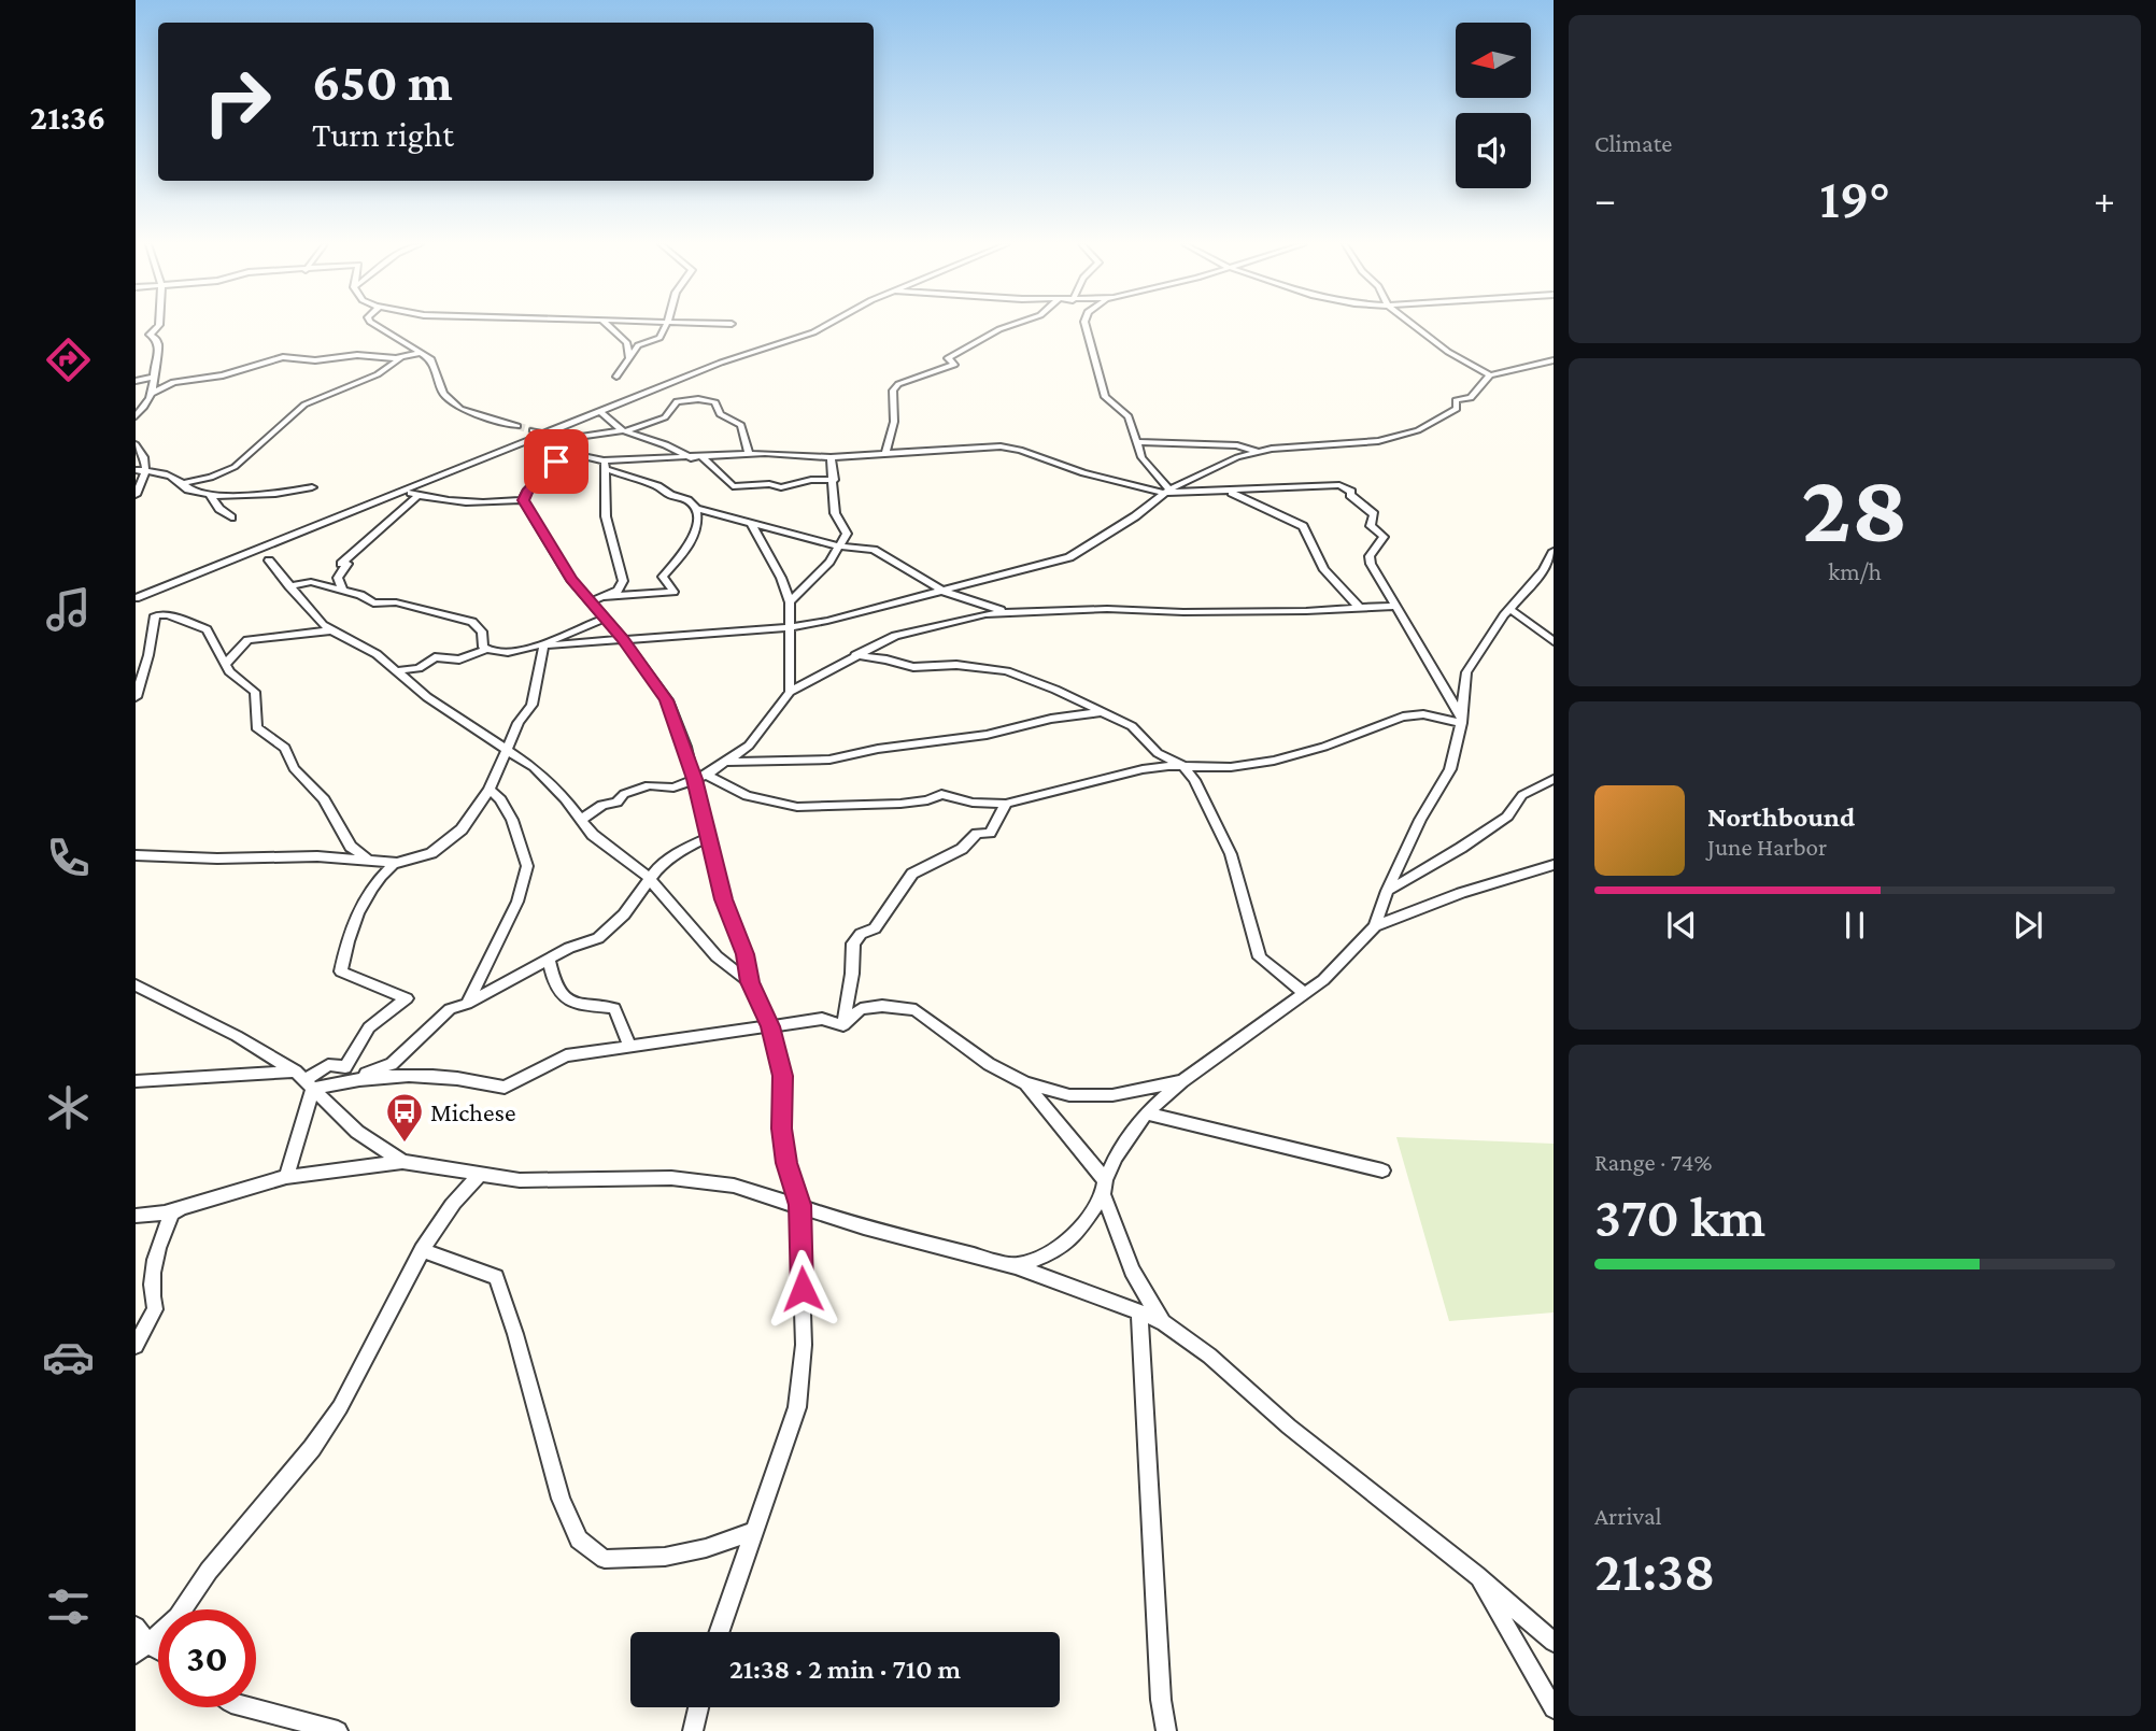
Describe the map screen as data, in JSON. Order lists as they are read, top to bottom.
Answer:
{
  "places": {
    "bus stop": ["Michese"]
  },
  "north": "left",
  "page": {
    "tabs": "21:36",
    "tile": [
      "Climate",
      ["28", "km/h"],
      ["Range · 74%", "370 km"],
      ["Arrival", "21:38"]
    ],
    "turn": ["650 m", "Turn right"],
    "heat": ["−", "19°", "+"],
    "song": ["Northbound", "June Harbor"],
    "limit": "30",
    "trip": "21:38 · 2 min · 710 m"
  }
}
